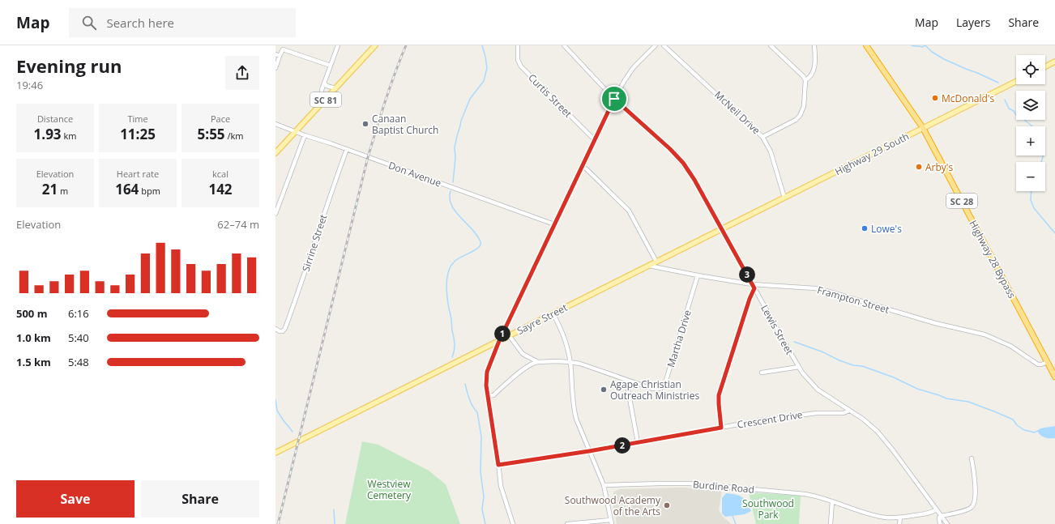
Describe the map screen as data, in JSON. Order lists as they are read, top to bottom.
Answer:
{
  "streets": {
    "highway": ["SC 28", "Highway 28 Bypass"],
    "main road": ["SC 81", "Highway 29 South", "Sayre Street"],
    "street": [
      "Curtis Street",
      "McNeil Drive",
      "Don Avenue",
      "Sirrine Street",
      "Frampton Street",
      "Lewis Street",
      "Martha Drive",
      "Crescent Drive",
      "Burdine Road"
    ]
  },
  "crossings": [
    ["SC 81", "Don Avenue"],
    ["McNeil Drive", "Highway 29 South"],
    ["Highway 29 South", "Highway 28 Bypass"],
    ["Highway 29 South", "Sayre Street"],
    ["Highway 29 South", "Lewis Street"],
    ["Don Avenue", "Sirrine Street"],
    ["Highway 28 Bypass", "Frampton Street"],
    ["Frampton Street", "Sayre Street"],
    ["Frampton Street", "Lewis Street"],
    ["Frampton Street", "Martha Drive"],
    ["Sayre Street", "Lewis Street"],
    ["Sayre Street", "Martha Drive"],
    ["Lewis Street", "Crescent Drive"],
    ["Lewis Street", "Burdine Road"]
  ],
  "parks": ["Westview Cemetery", "Southwood Park"],
  "places": [
    "McDonald's",
    "Canaan Baptist Church",
    "Arby's",
    "Lowe's",
    "Agape Christian Outreach Ministries",
    "Southwood Academy of the Arts"
  ],
  "page": {
    "header": "Map",
    "search": "Search here",
    "nav": ["Map", "Layers", "Share"],
    "heading": ["Evening run", "19:46"],
    "map_buttons": ["+", "−"],
    "stats": [
      ["Distance", "1.93 km"],
      ["Time", "11:25"],
      ["Pace", "5:55 /km"],
      ["Elevation", "21 m"],
      ["Heart rate", "164 bpm"],
      ["kcal", "142"]
    ],
    "chart": ["Elevation", "62–74 m"],
    "pins": ["3", "1", "2"],
    "list": [
      {
        "name": "500 m",
        "note": "6:16"
      },
      {
        "name": "1.0 km",
        "note": "5:40"
      },
      {
        "name": "1.5 km",
        "note": "5:48"
      }
    ],
    "buttons": ["Save", "Share"]
  }
}
